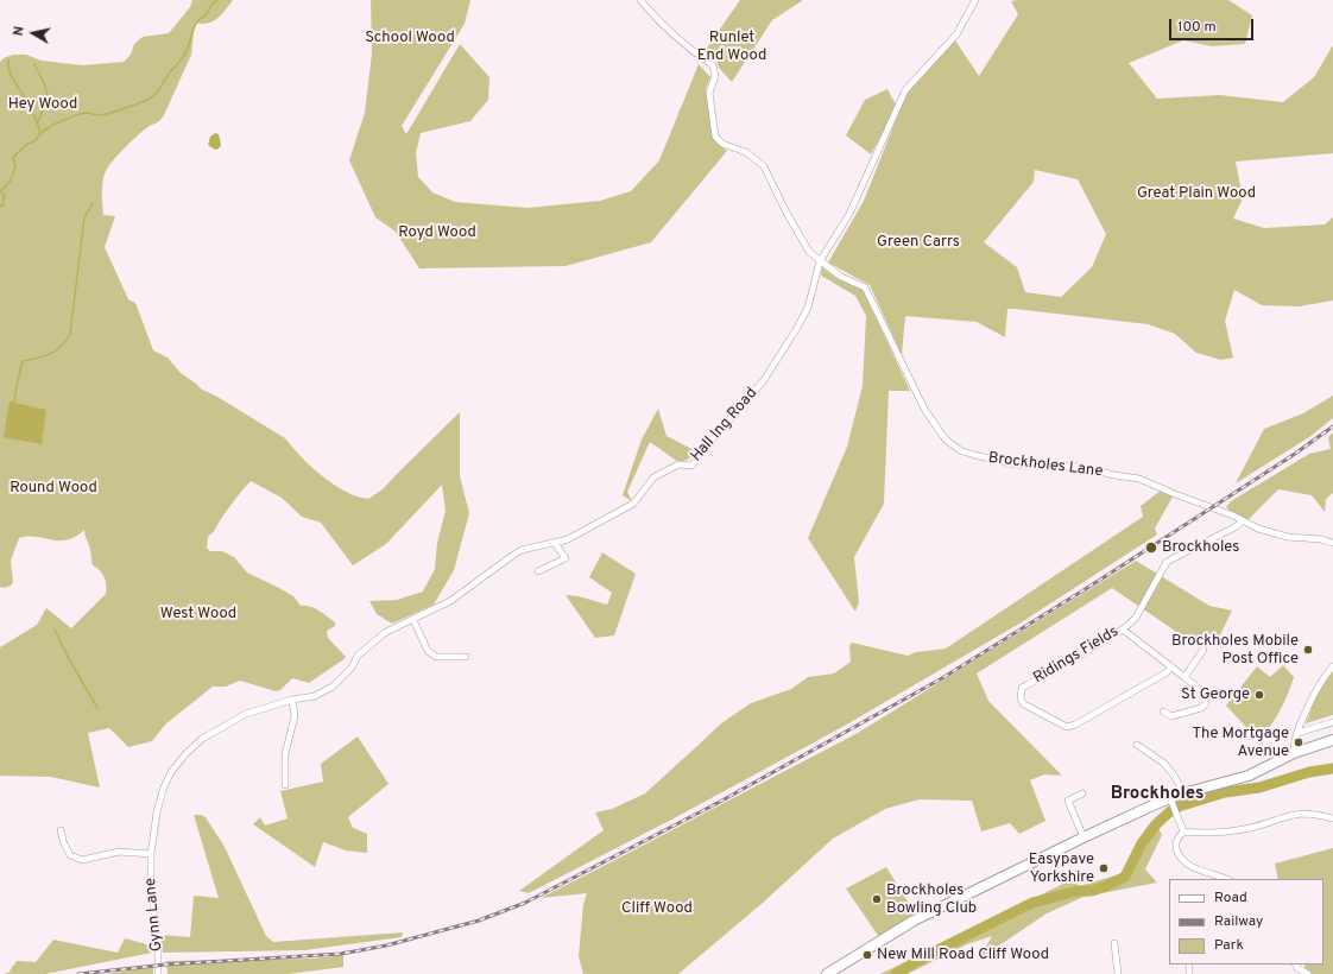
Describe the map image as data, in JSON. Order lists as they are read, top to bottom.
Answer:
{
  "streets": {
    "street": [
      "Hall Ing Road",
      "Brockholes Lane",
      "Ridings Fields",
      "Gynn Lane"
    ]
  },
  "crossings": [
    ["Hall Ing Road", "Brockholes Lane"],
    ["Hall Ing Road", "Gynn Lane"],
    ["Brockholes Lane", "Ridings Fields"]
  ],
  "districts": ["Brockholes"],
  "parks": [
    "School Wood",
    "Runlet End Wood",
    "Hey Wood",
    "Great Plain Wood",
    "Royd Wood",
    "Green Carrs",
    "Round Wood",
    "West Wood",
    "Cliff Wood"
  ],
  "places": [
    "Brockholes",
    "Brockholes Mobile Post Office",
    "St George",
    "The Mortgage Avenue",
    "Easypave Yorkshire",
    "Brockholes Bowling Club",
    "New Mill Road Cliff Wood"
  ],
  "legend": ["Road", "Railway", "Park"],
  "scale_bar": "100 m",
  "north": "left"
}
